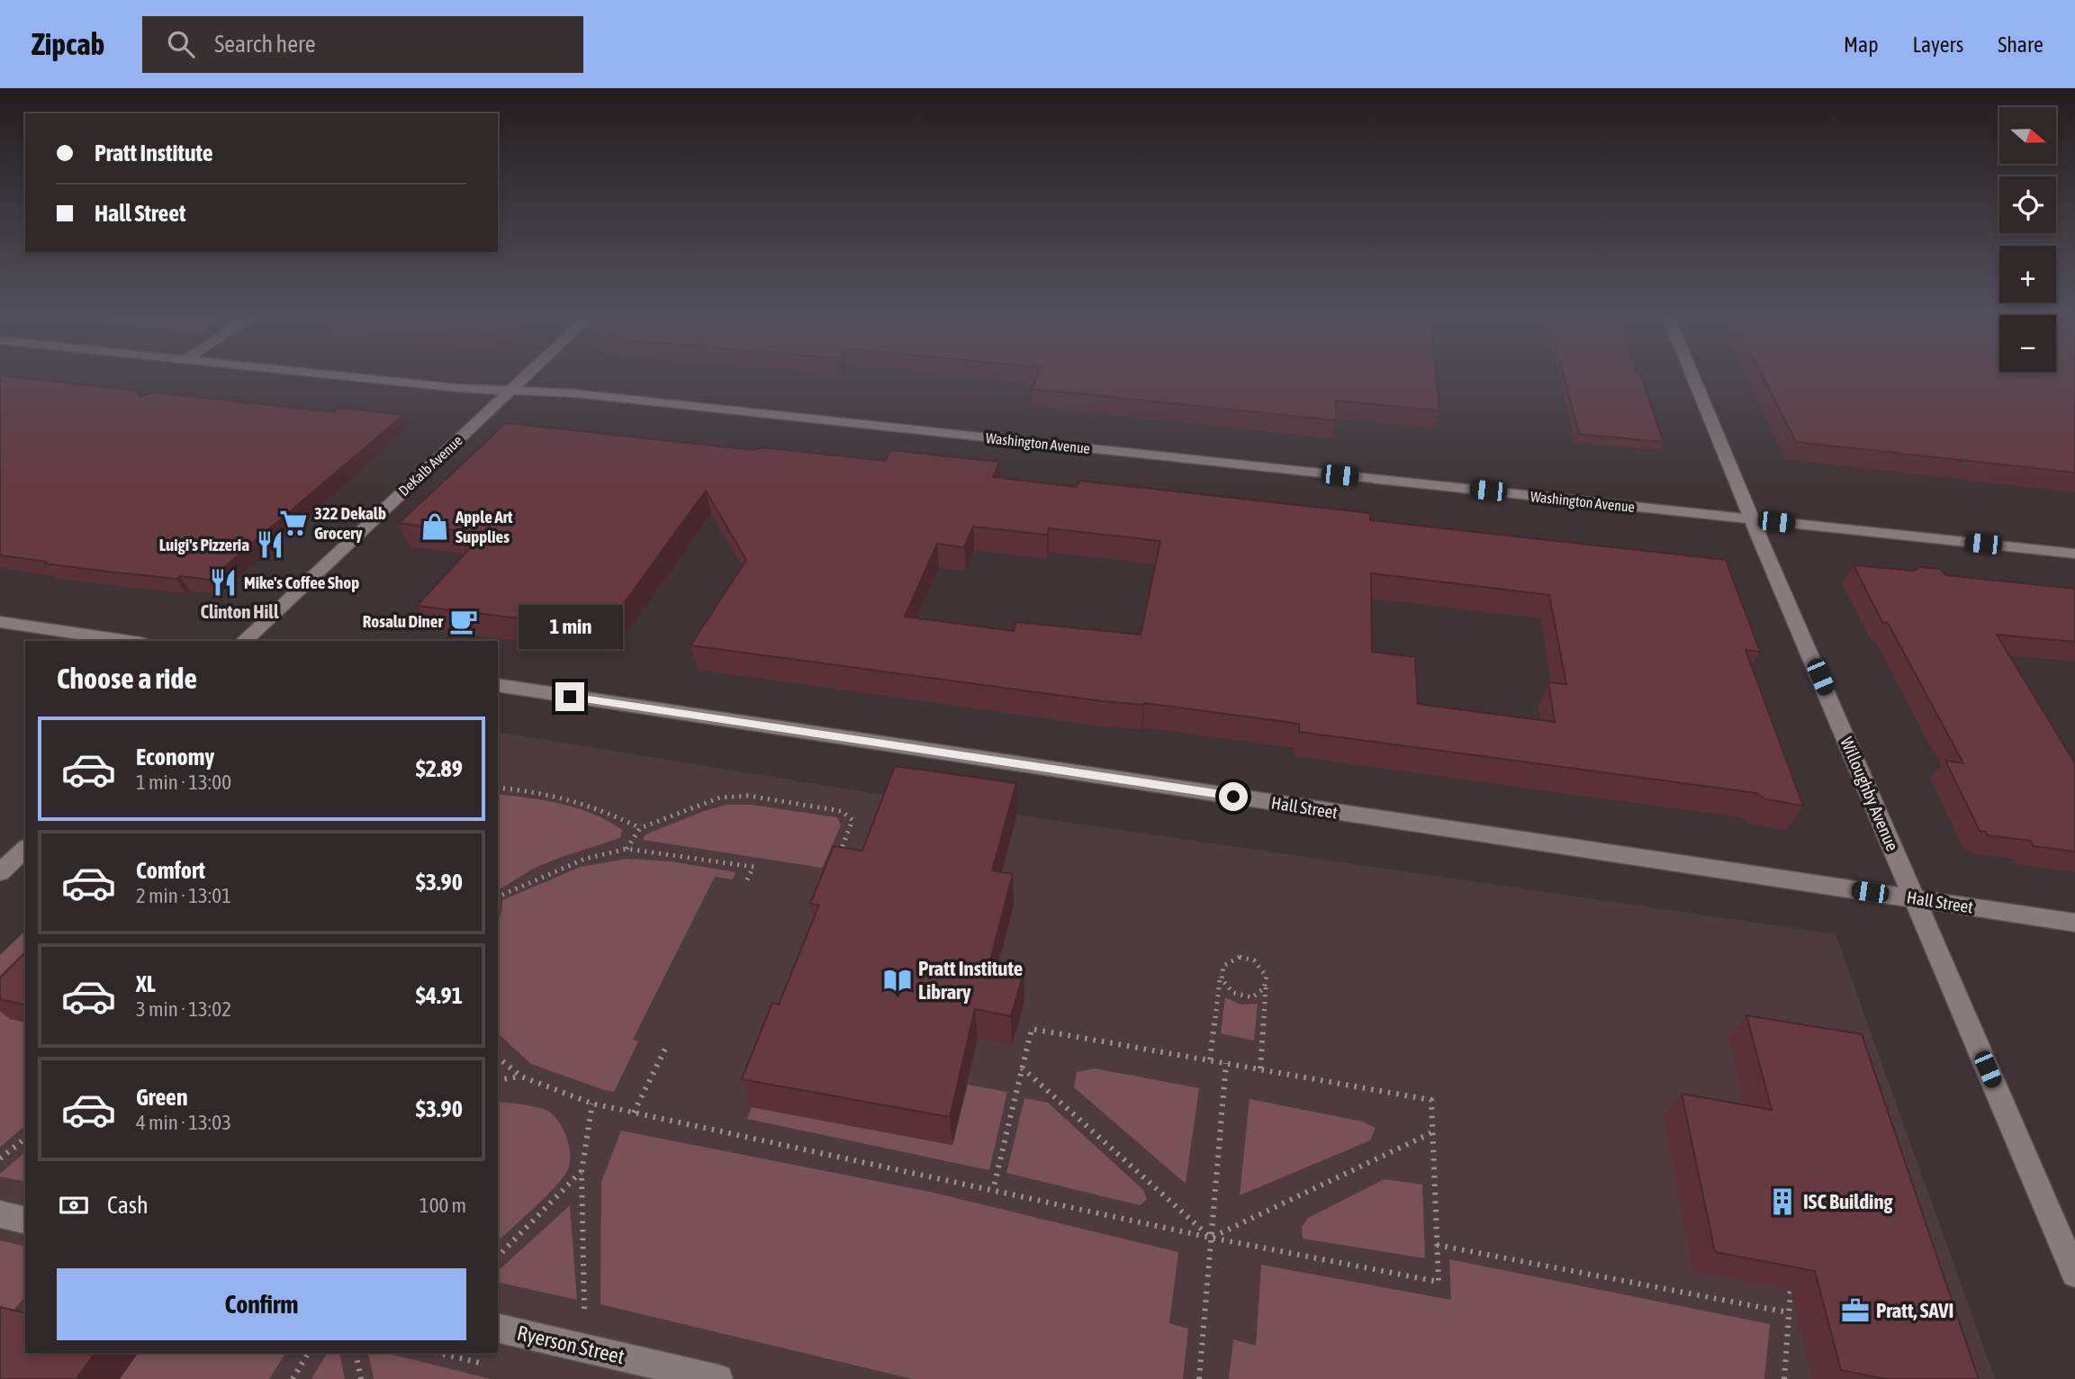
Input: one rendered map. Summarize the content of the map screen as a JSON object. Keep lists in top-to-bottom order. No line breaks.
{"streets":{"main road":["Washington Avenue","DeKalb Avenue","Willoughby Avenue","Hall Street","Ryerson Street"]},"crossings":[["Washington Avenue","DeKalb Avenue"],["Washington Avenue","Willoughby Avenue"],["Willoughby Avenue","Hall Street"]],"districts":["Clinton Hill"],"places":{"supermarket":["322 Dekalb Grocery"],"shop":["Apple Art Supplies"],"restaurant":["Luigi's Pizzeria","Mike's Coffee Shop"],"cafe":["Rosalu Diner"],"library":["Pratt Institute Library"],"building":["ISC Building"],"office":["Pratt, SAVI"]},"north":"right","page":{"header":"Zipcab","search":"Search here","nav":["Map","Layers","Share"],"map_buttons":["+","−"],"banner":["Pratt Institute","Hall Street"],"bubble":"1 min","heading":"Choose a ride","list":[{"name":"Economy","note":"1 min · 13:00","value":"$2.89"},{"name":"Comfort","note":"2 min · 13:01","value":"$3.90"},{"name":"XL","note":"3 min · 13:02","value":"$4.91"},{"name":"Green","note":"4 min · 13:03","value":"$3.90"}],"pay":["Cash","100 m"],"buttons":"Confirm"}}
